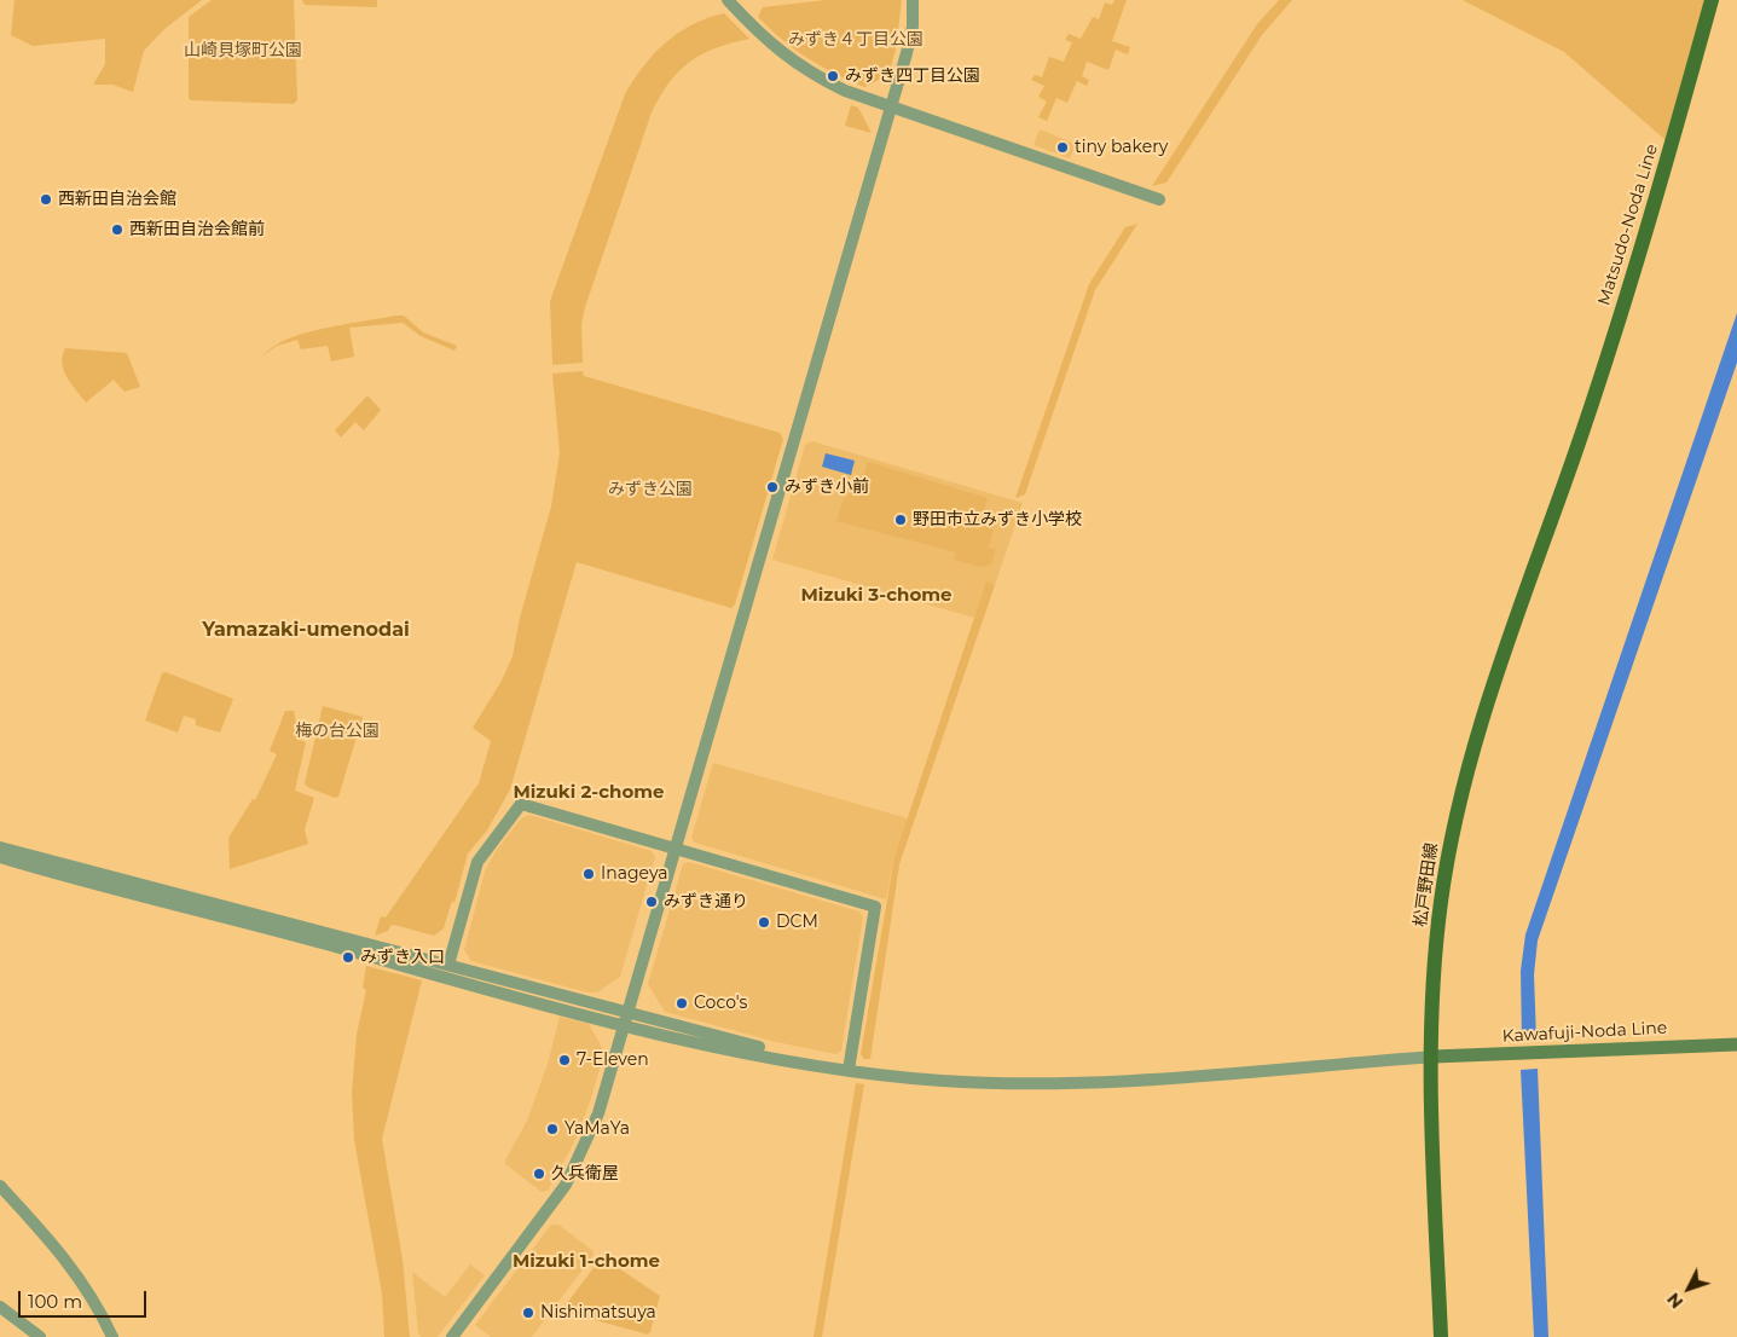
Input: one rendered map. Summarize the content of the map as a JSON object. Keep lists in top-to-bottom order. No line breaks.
{"streets":{"main road":["Matsudo-Noda Line","松戸野田線","Kawafuji-Noda Line"]},"crossings":[["Matsudo-Noda Line","松戸野田線"],["松戸野田線","Kawafuji-Noda Line"]],"districts":["Mizuki 3-chome","Yamazaki-umenodai","Mizuki 2-chome","Mizuki 1-chome"],"parks":["みずき４丁目公園","山崎貝塚町公園","みずき公園","梅の台公園"],"places":["みずき四丁目公園","tiny bakery","西新田自治会館","西新田自治会館前","みずき小前","野田市立みずき小学校","Inageya","みずき通り","DCM","みずき入口","Coco's","7-Eleven","YaMaYa","久兵衛屋","Nishimatsuya"],"scale_bar":"100 m","north":"bottom left"}
